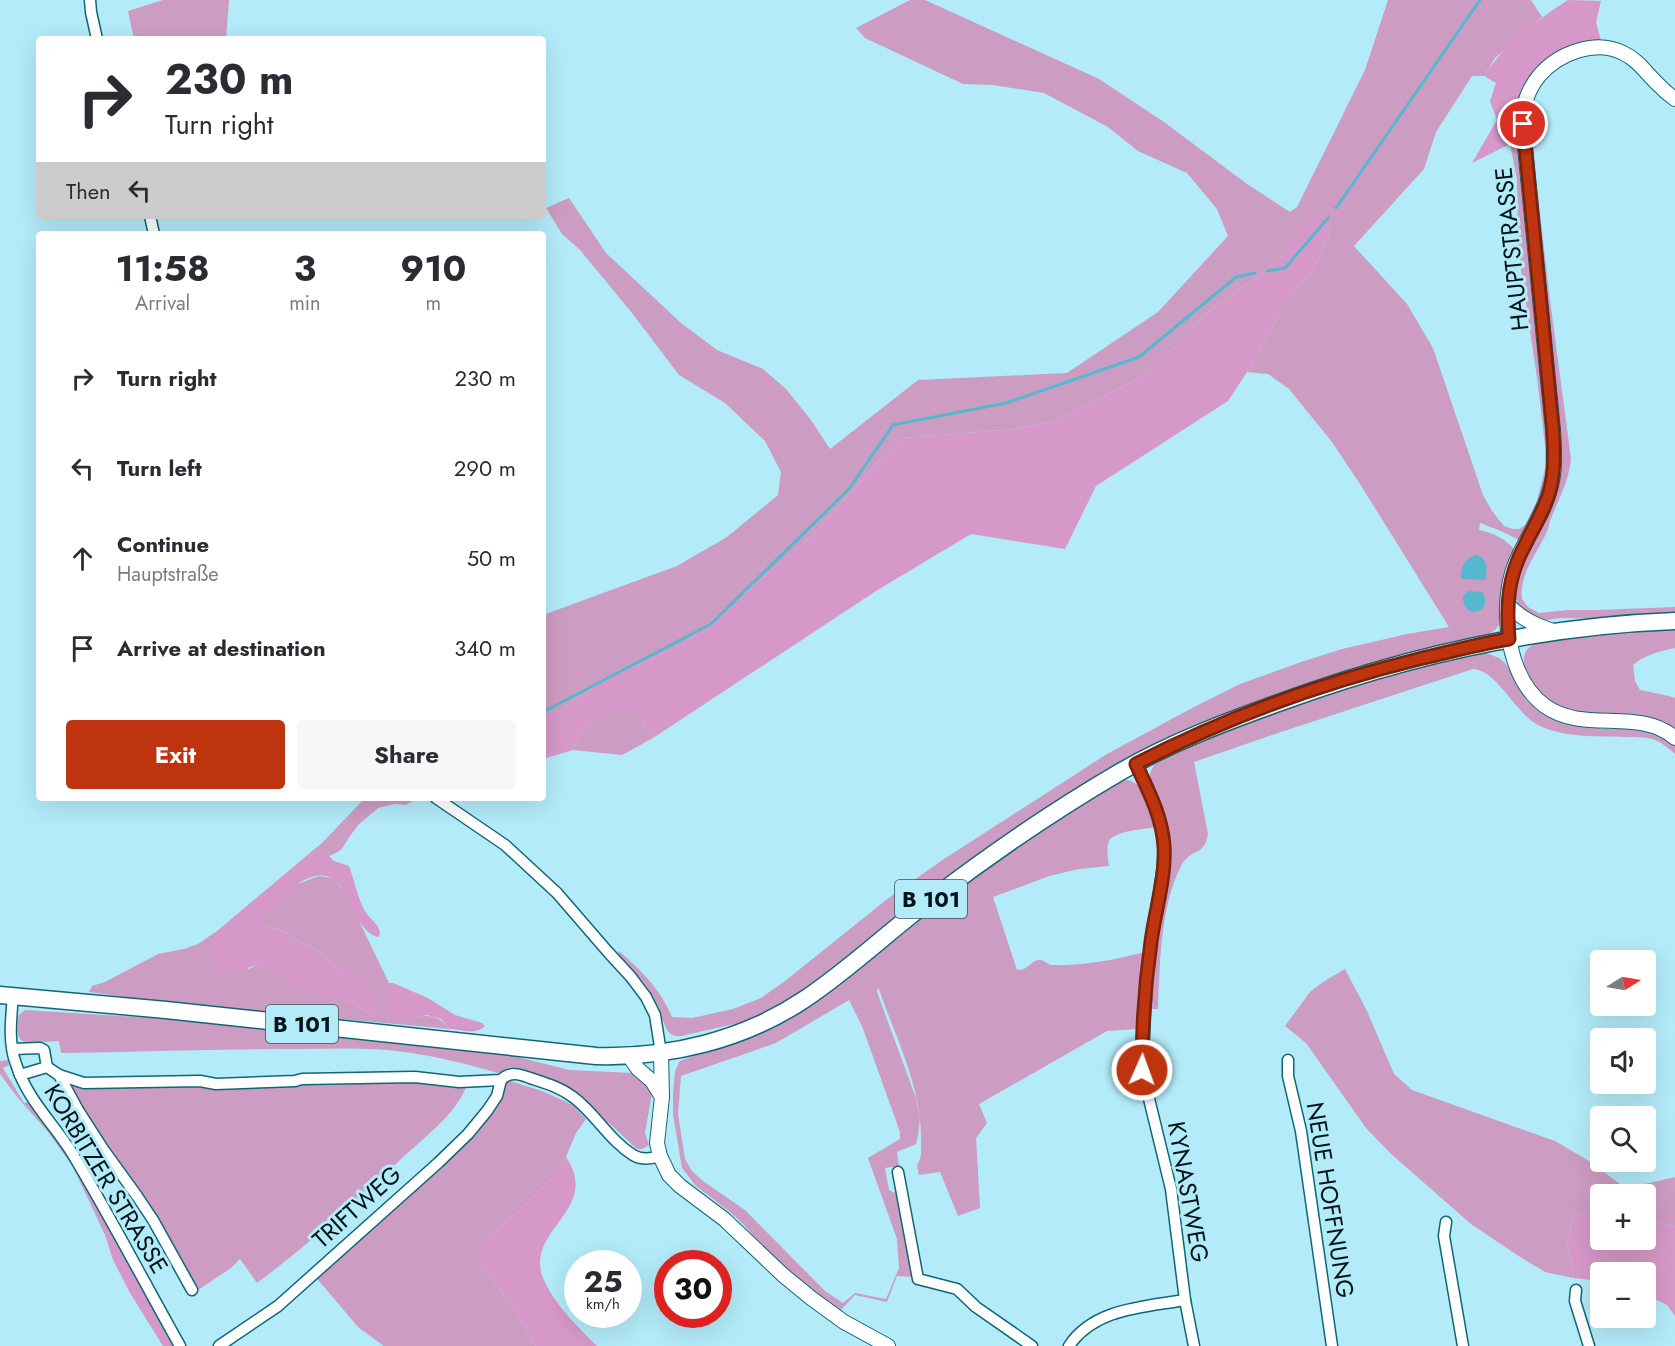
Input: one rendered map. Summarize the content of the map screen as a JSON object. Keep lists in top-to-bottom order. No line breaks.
{"streets":{"main road":["B 101"],"street":["HAUPTSTRASSE","KORBITZER STRASSE","KYNASTWEG","NEUE HOFFNUNG","TRIFTWEG"]},"crossings":[["HAUPTSTRASSE","B 101"],["B 101","KORBITZER STRASSE"],["B 101","KYNASTWEG"]],"north":"right","page":{"turn":["230 m","Turn right"],"then":"Then","eta":["11:58","Arrival","3","min","910","m"],"list":[{"name":"Turn right","value":"230 m"},{"name":"Turn left","value":"290 m"},{"name":"Continue","note":"Hauptstraße","value":"50 m"},{"name":"Arrive at destination","value":"340 m"}],"buttons":["Exit","Share"],"map_buttons":["+","−"],"speed":"25 km/h","limit":"30"}}
